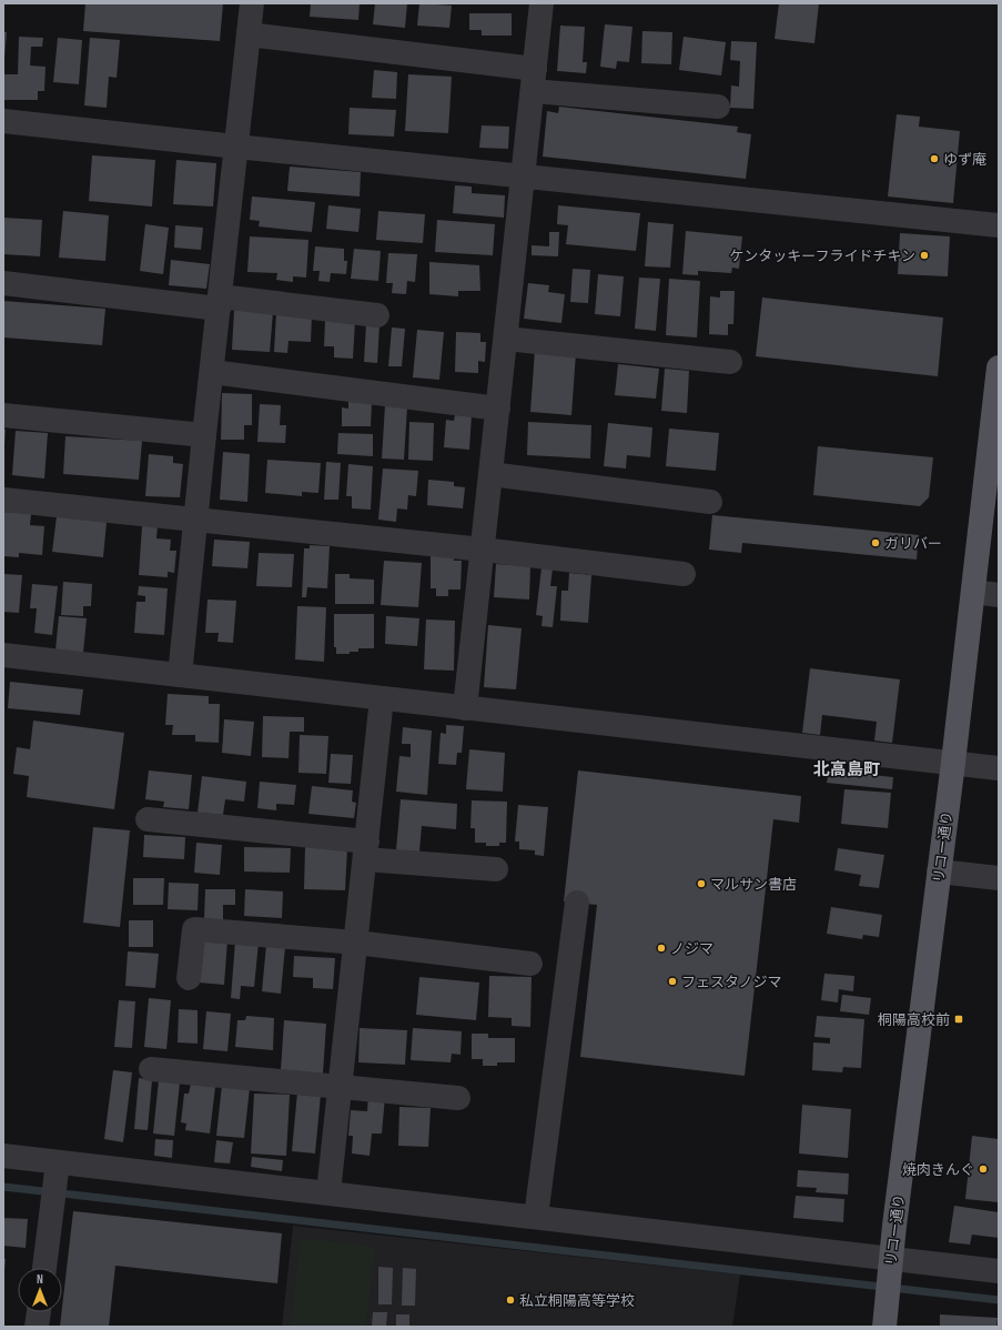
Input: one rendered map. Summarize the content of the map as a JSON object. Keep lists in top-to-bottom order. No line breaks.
{"streets":{"main road":["リコー通り"]},"districts":["北高島町"],"places":{"other":["ゆず庵","ケンタッキーフライドチキン","ガリバー","マルサン書店","ノジマ","フェスタノジマ","焼肉きんぐ","私立桐陽高等学校"],"transit":["桐陽高校前"]},"north":"top"}
